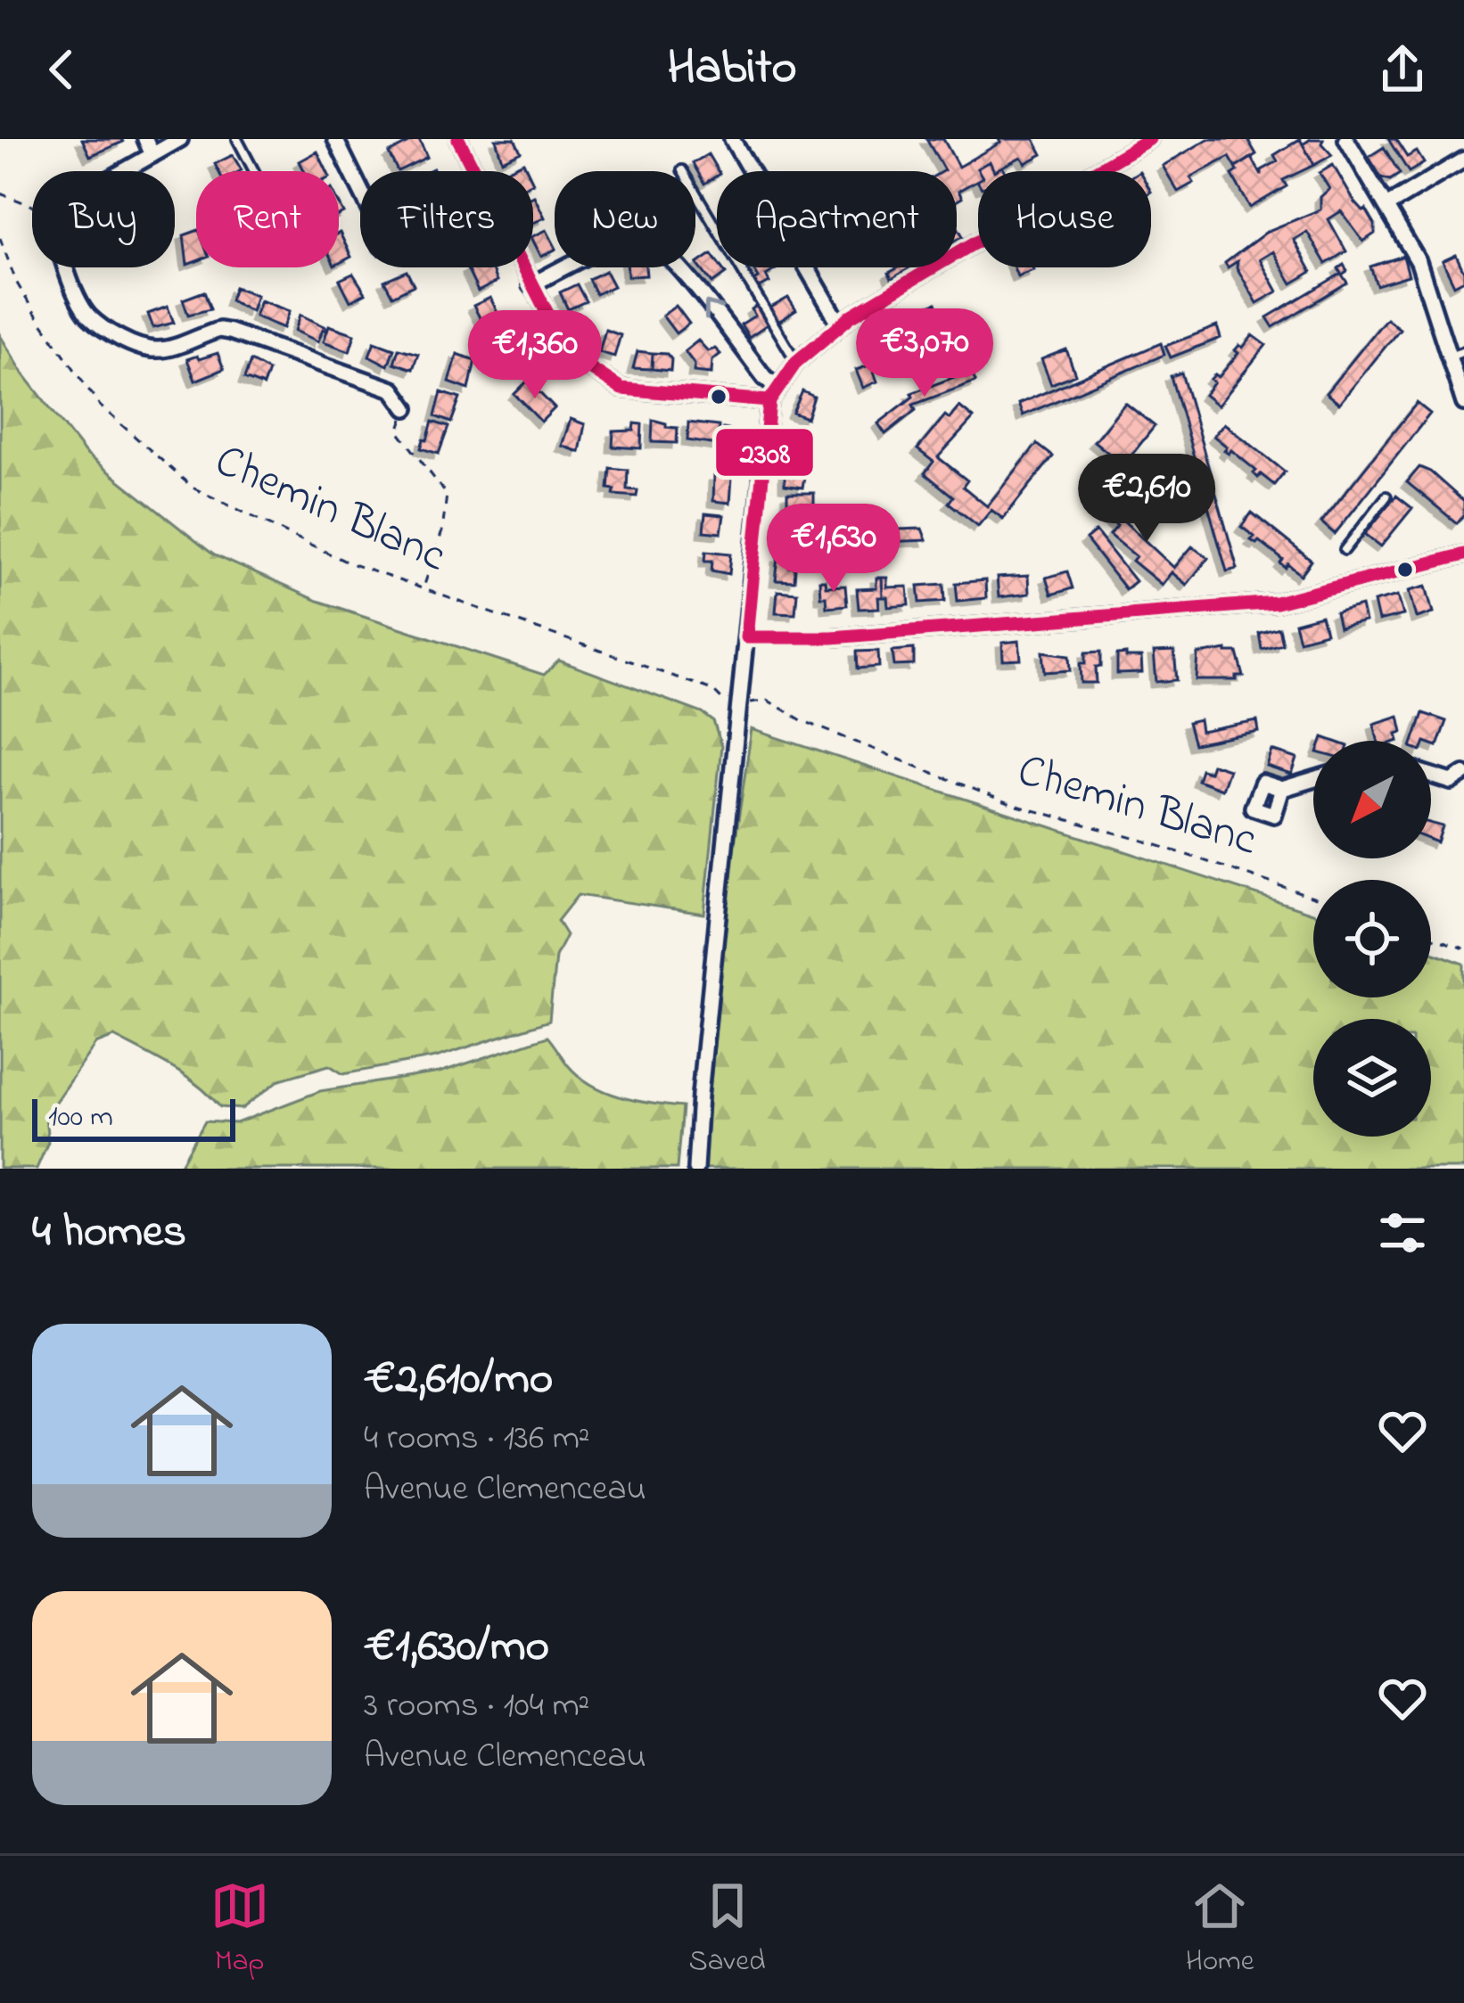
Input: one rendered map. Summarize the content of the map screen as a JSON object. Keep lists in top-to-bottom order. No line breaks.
{"streets":{"path":["Chemin Blanc"]},"lines":["transit line 2308"],"scale_bar":"100 m","north":"bottom left","page":{"header":"Habito","chip":["Buy","Rent","Filters","New","Apartment","House"],"price":["€3,070","€1,360","€2,610","€1,630"],"scale":"100 m","heading":"4 homes","list":[{"name":"€2,610/mo","note":"4 rooms · 136 m² · Avenue Clemenceau"},{"name":"€1,630/mo","note":"3 rooms · 104 m² · Avenue Clemenceau"}],"tabs":["Map","Saved","Home"]}}
